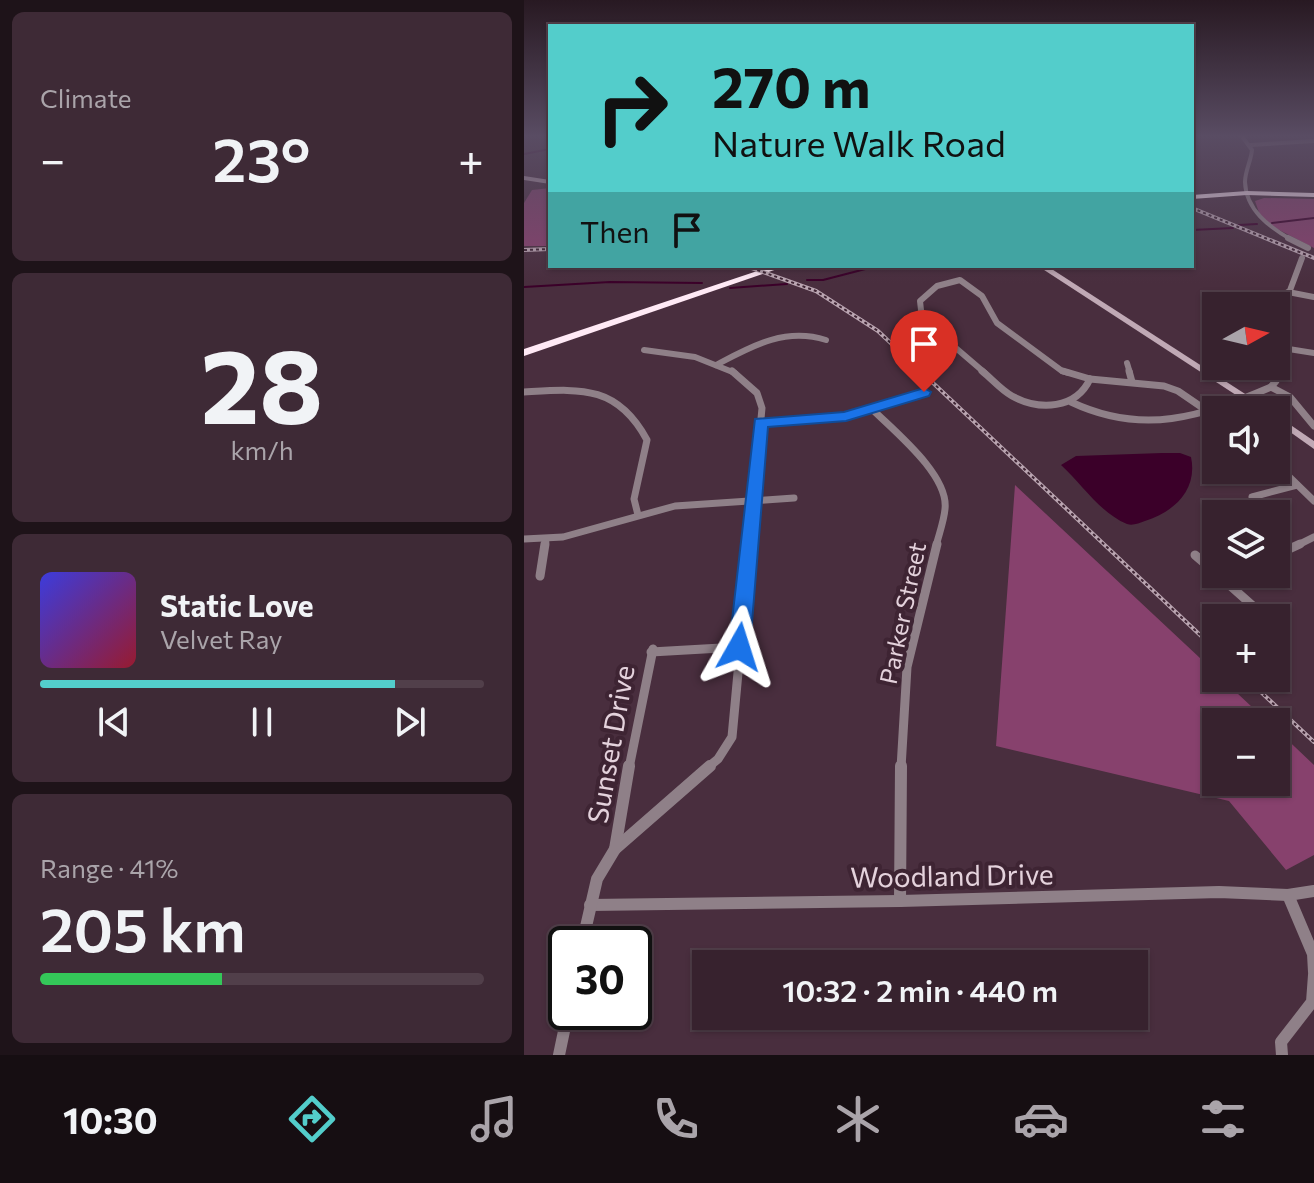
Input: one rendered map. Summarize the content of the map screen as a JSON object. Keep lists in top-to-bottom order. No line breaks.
{"streets":{"street":["Parker Street","Sunset Drive","Woodland Drive"]},"crossings":[["Parker Street","Woodland Drive"],["Sunset Drive","Woodland Drive"]],"north":"right","page":{"tile":["Climate",["28","km/h"],["Range · 41%","205 km"]],"turn":["270 m","Nature Walk Road"],"heat":["−","23°","+"],"then":"Then","map_buttons":["+","−"],"song":["Static Love","Velvet Ray"],"limit":"30","trip":"10:32 · 2 min · 440 m","tabs":"10:30"}}
